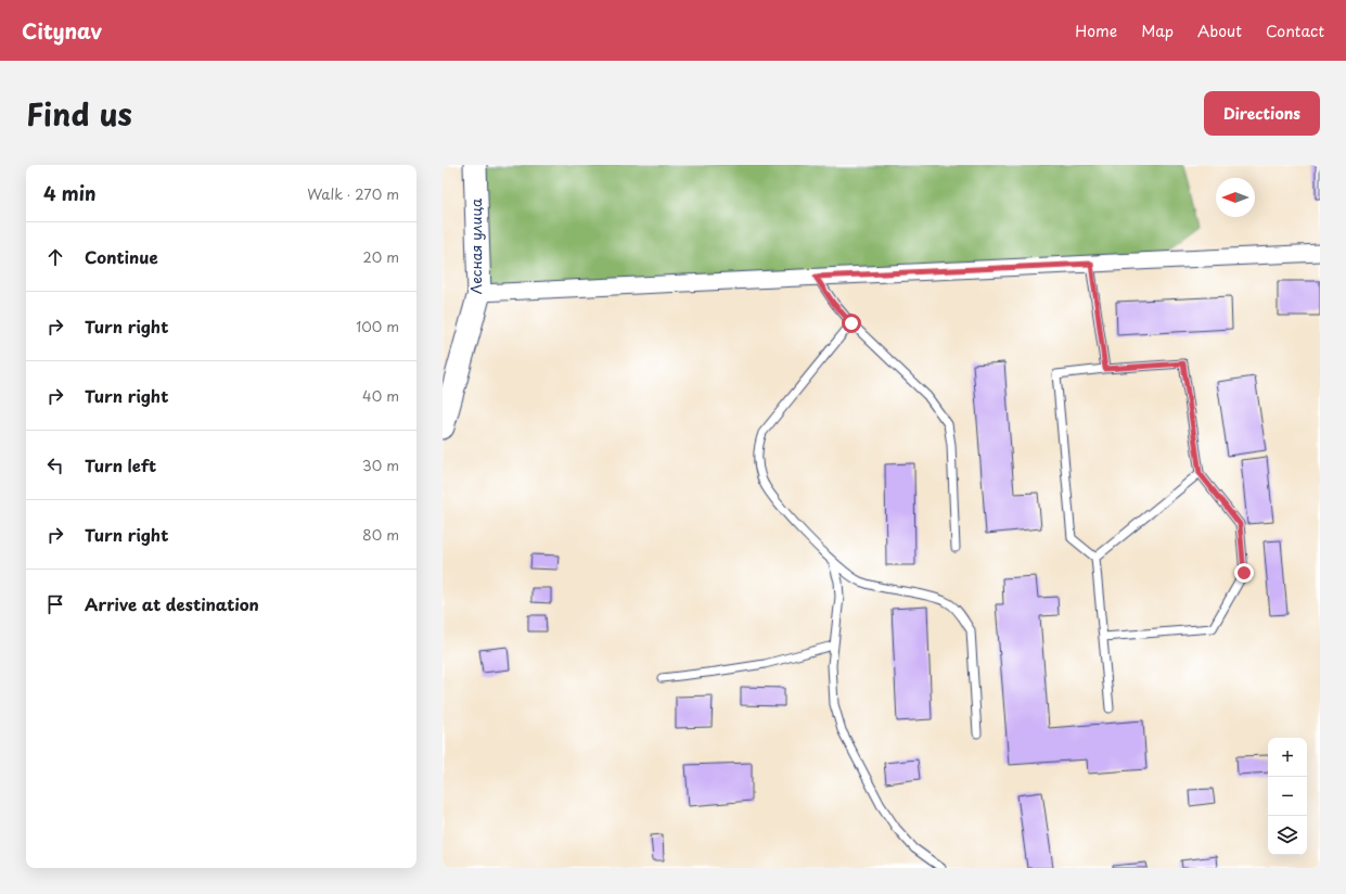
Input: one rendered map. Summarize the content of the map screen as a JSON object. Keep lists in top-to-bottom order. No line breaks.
{"streets":{"street":["Лесная улица"]},"north":"left","page":{"header":"Citynav","nav":["Home","Map","About","Contact"],"title":"Find us","buttons":"Directions","heading":["4 min","Walk · 270 m"],"list":[["Continue","20 m"],["Turn right","100 m"],["Turn right","40 m"],["Turn left","30 m"],["Turn right","80 m"],"Arrive at destination"],"map_buttons":["+","−"]}}
